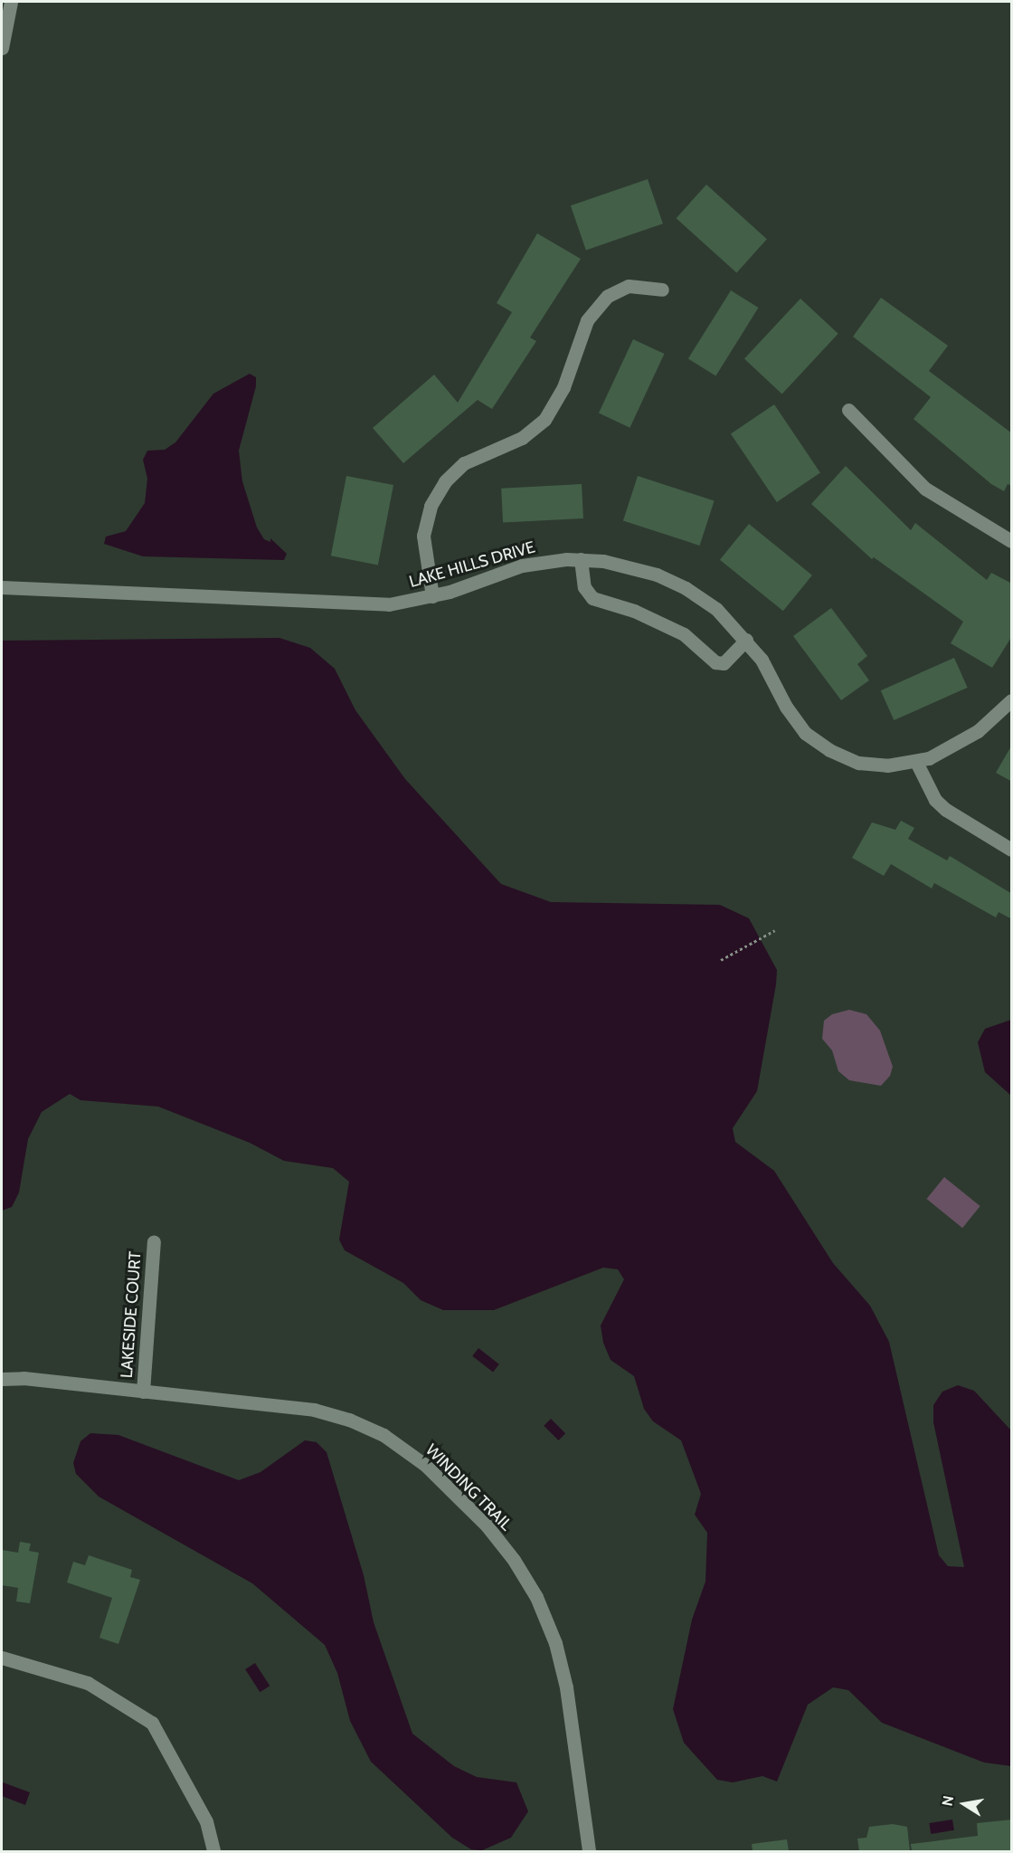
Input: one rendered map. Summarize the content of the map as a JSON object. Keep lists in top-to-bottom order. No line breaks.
{"streets":{"street":["LAKE HILLS DRIVE","LAKESIDE COURT","WINDING TRAIL"]},"crossings":[["LAKESIDE COURT","WINDING TRAIL"]],"north":"left"}
